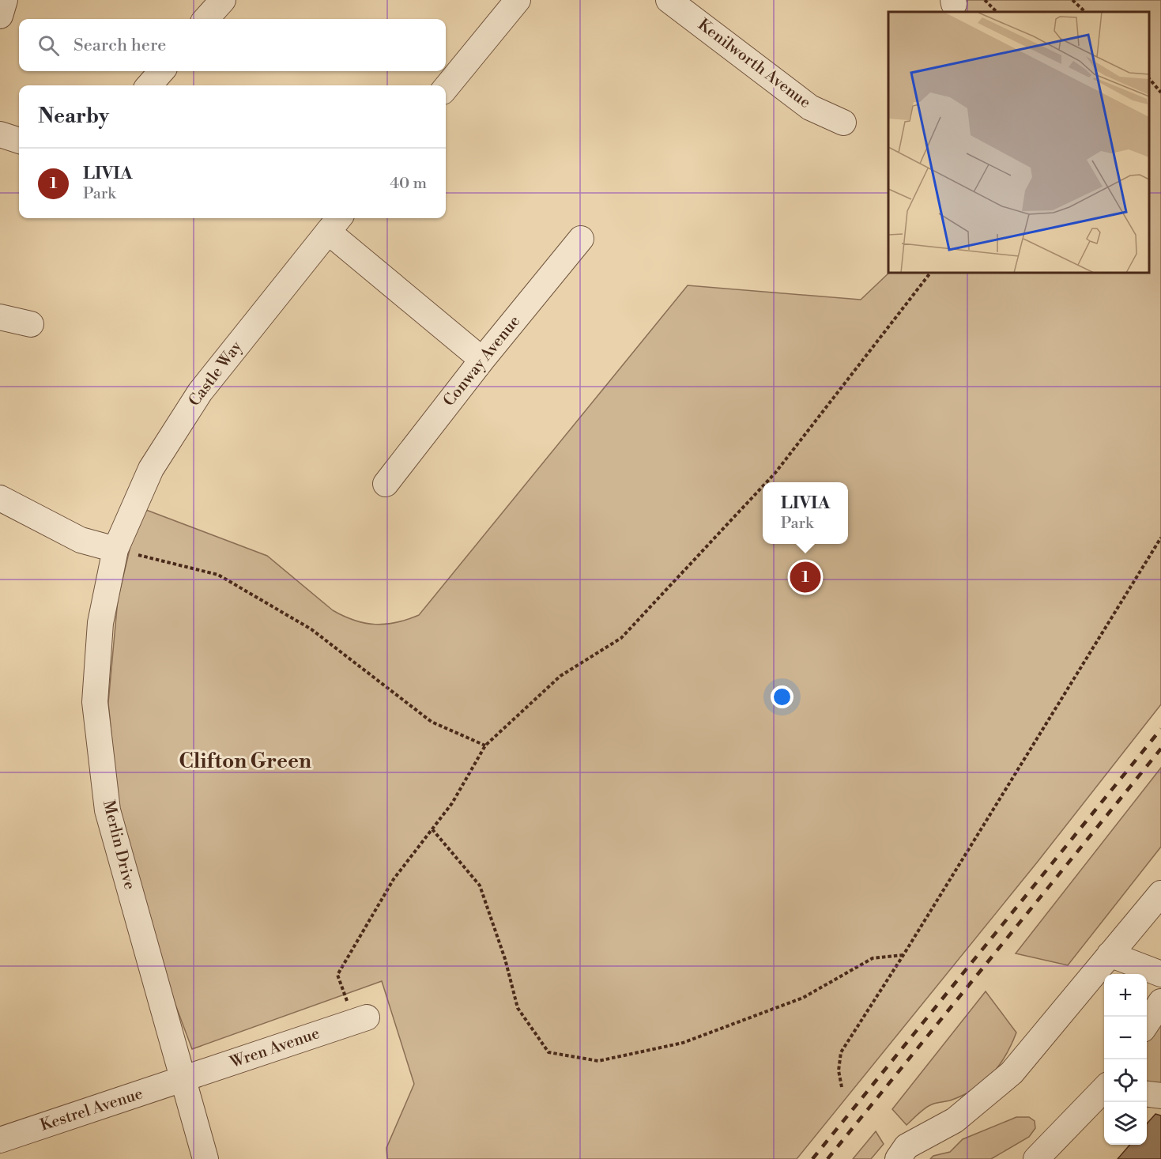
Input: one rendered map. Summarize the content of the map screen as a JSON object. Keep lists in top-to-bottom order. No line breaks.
{"streets":{"street":["Kenilworth Avenue","Conway Avenue","Castle Way","Merlin Drive","Wren Avenue","Kestrel Avenue"]},"crossings":[["Castle Way","Merlin Drive"],["Merlin Drive","Wren Avenue"],["Merlin Drive","Kestrel Avenue"],["Wren Avenue","Kestrel Avenue"]],"districts":["Clifton Green"],"page":{"search":"Search here","heading":"Nearby","list":[{"mark":"1","name":"LIVIA","note":"Park","value":"40 m"}],"popup":["LIVIA","Park"],"pins":"1","map_buttons":["+","−"]}}
